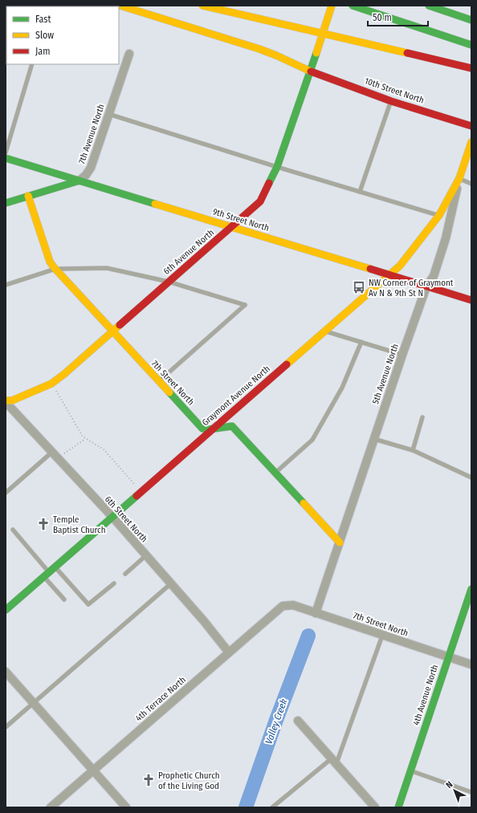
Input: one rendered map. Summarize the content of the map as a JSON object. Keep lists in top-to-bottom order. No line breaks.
{"streets":{"main road":["10th Street North","9th Street North","6th Avenue North","5th Avenue North","7th Street North","Graymont Avenue North","4th Avenue North"],"street":["7th Avenue North","6th Street North","4th Terrace North"]},"crossings":[["10th Street North","6th Avenue North"],["7th Avenue North","9th Street North"],["9th Street North","6th Avenue North"],["9th Street North","5th Avenue North"],["9th Street North","Graymont Avenue North"],["6th Avenue North","7th Street North"],["6th Avenue North","6th Street North"],["5th Avenue North","7th Street North"],["5th Avenue North","Graymont Avenue North"],["7th Street North","Graymont Avenue North"],["7th Street North","4th Avenue North"],["7th Street North","4th Terrace North"],["Graymont Avenue North","6th Street North"],["6th Street North","4th Terrace North"]],"water":["Valley Creek"],"places":{"bus stop":["NW Corner of Graymont Av N & 9th St N"],"church":["Temple Baptist Church","Prophetic Church of the Living God"]},"legend":["Fast","Slow","Jam"],"scale_bar":"50 m","north":"top left"}
